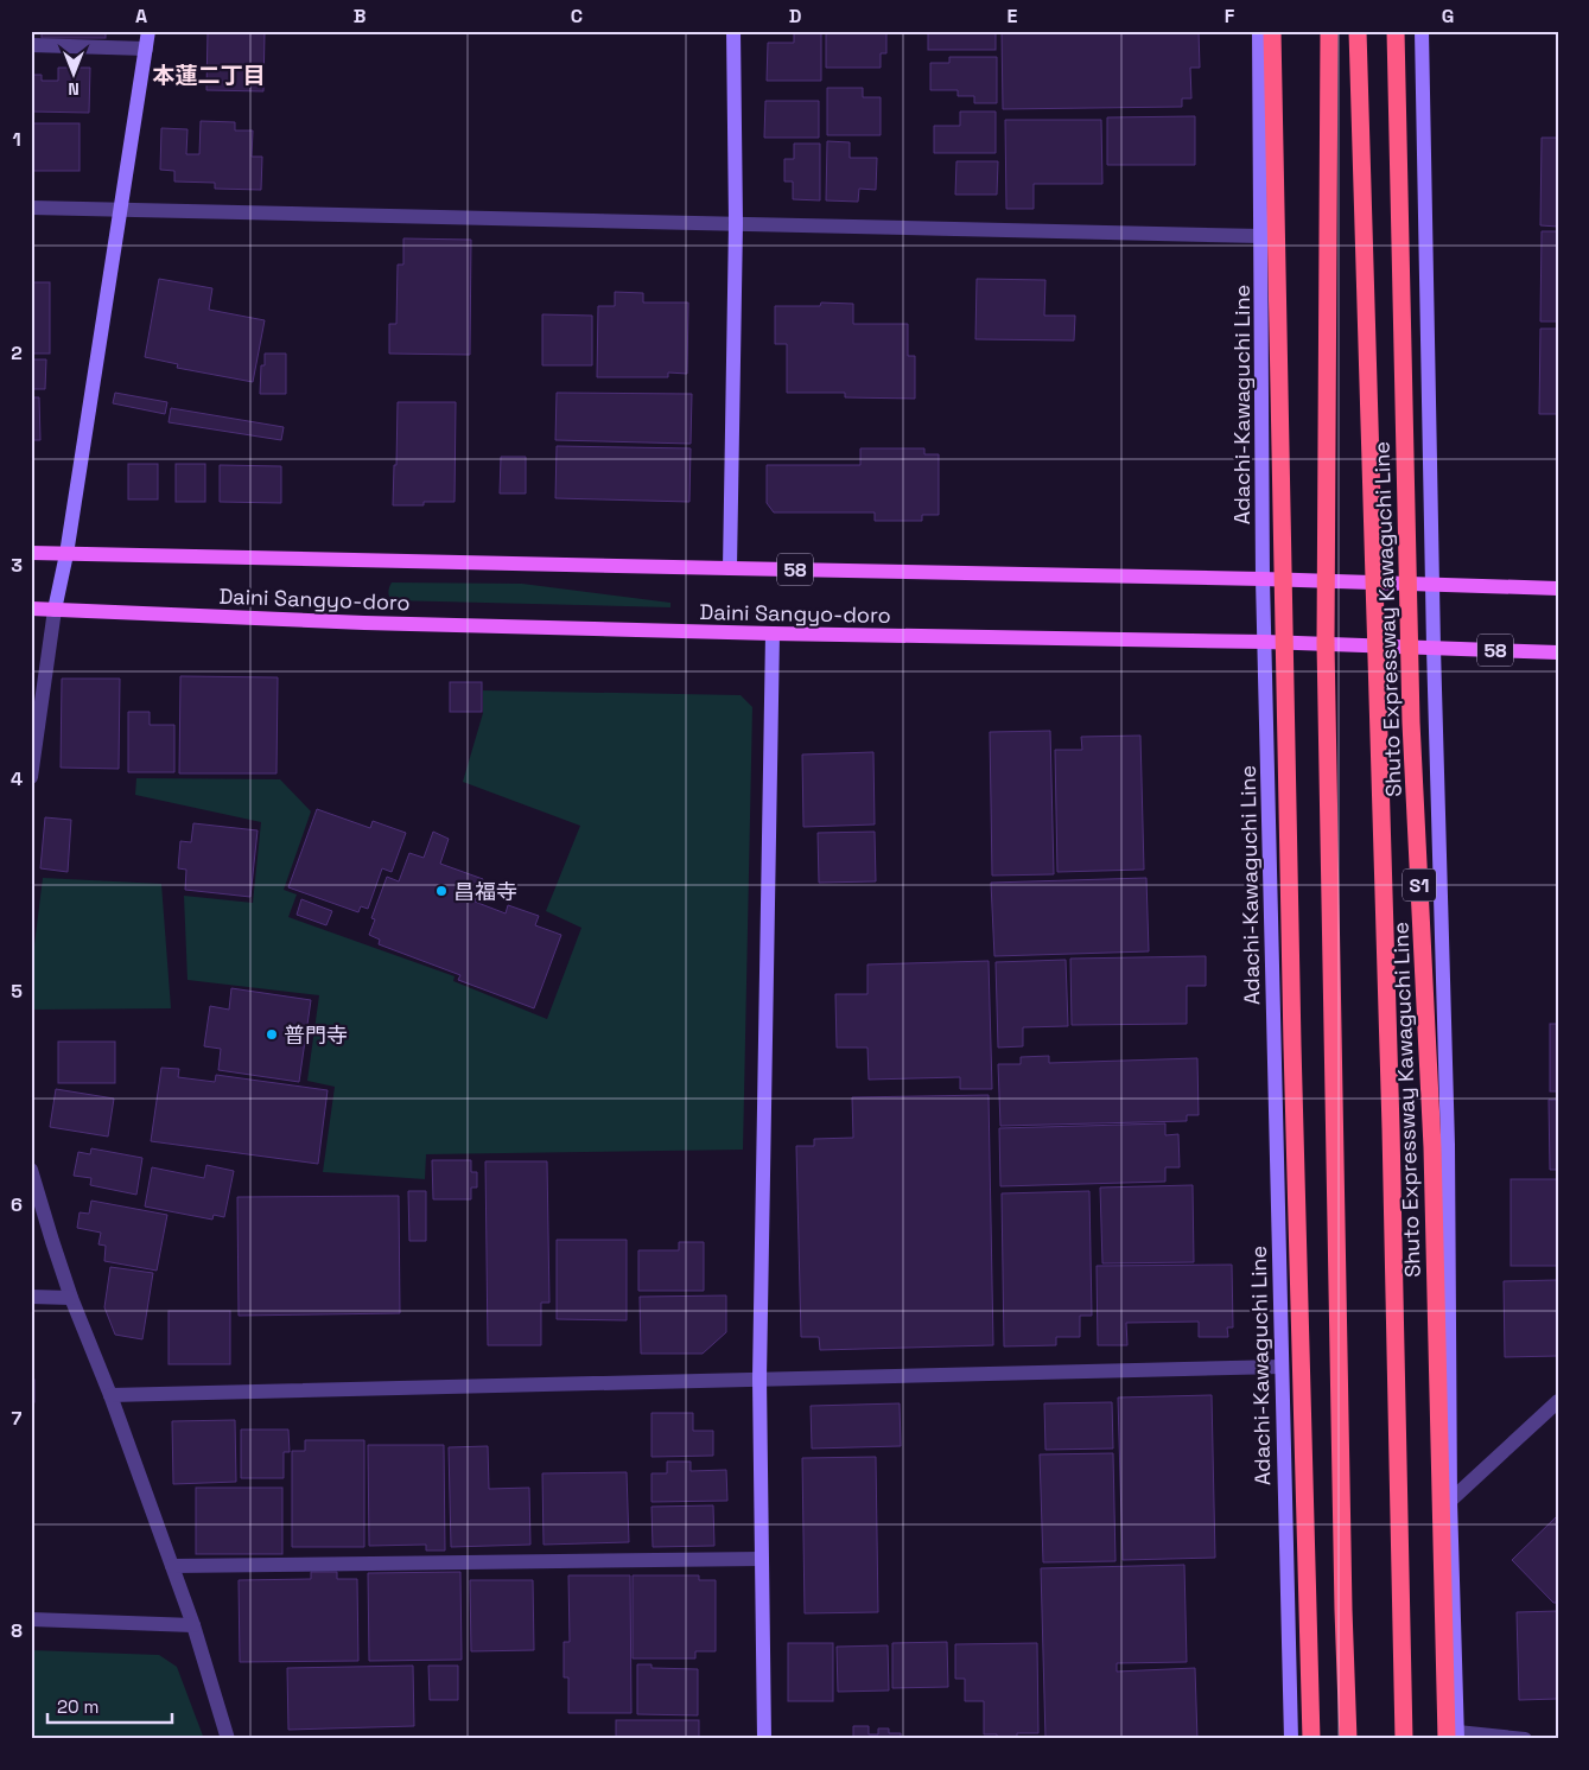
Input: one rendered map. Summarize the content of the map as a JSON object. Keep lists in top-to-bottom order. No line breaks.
{"streets":{"highway":["Shuto Expressway Kawaguchi Line","S1"],"main road":["Adachi-Kawaguchi Line","58","Daini Sangyo-doro"]},"crossings":[["Adachi-Kawaguchi Line","Daini Sangyo-doro"]],"districts":["本蓮二丁目"],"places":["昌福寺","普門寺"],"scale_bar":"20 m","north":"bottom","grid":{"columns":["A","B","C","D","E","F","G"],"rows":["1","2","3","4","5","6","7","8"]}}
